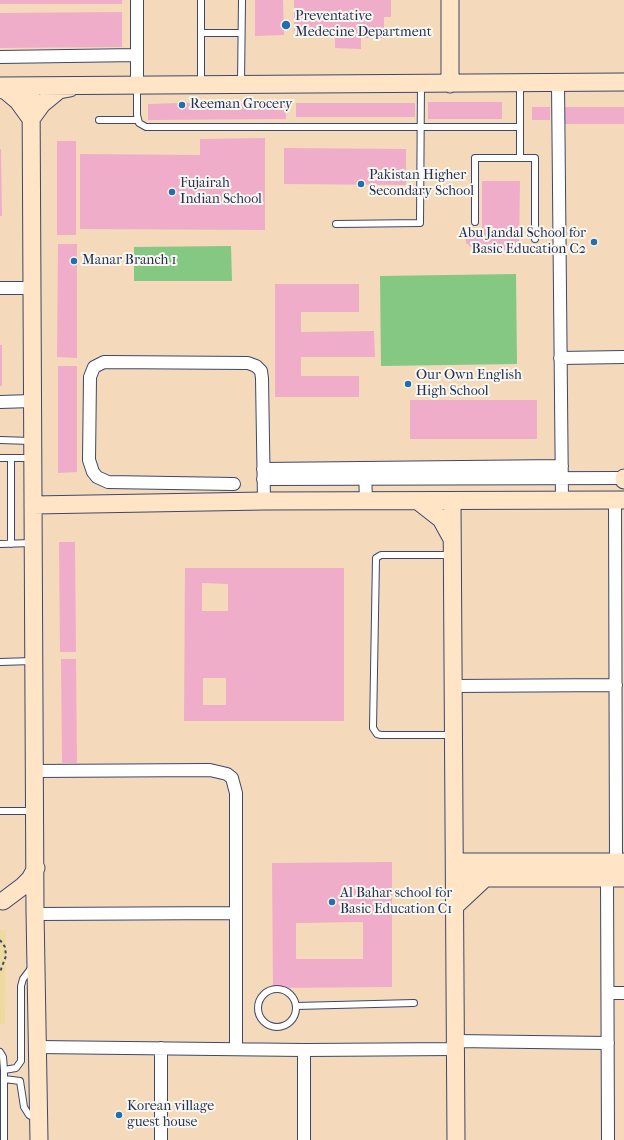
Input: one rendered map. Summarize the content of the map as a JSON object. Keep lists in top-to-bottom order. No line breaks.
{"places":["Preventative Medecine Department","Reeman Grocery","Pakistan Higher Secondary School","Fujairah Indian School","Abu Jandal School for Basic Education C2","Manar Branch 1","Our Own English High School","Al Bahar school for Basic Education C1","Korean village guest house"]}
